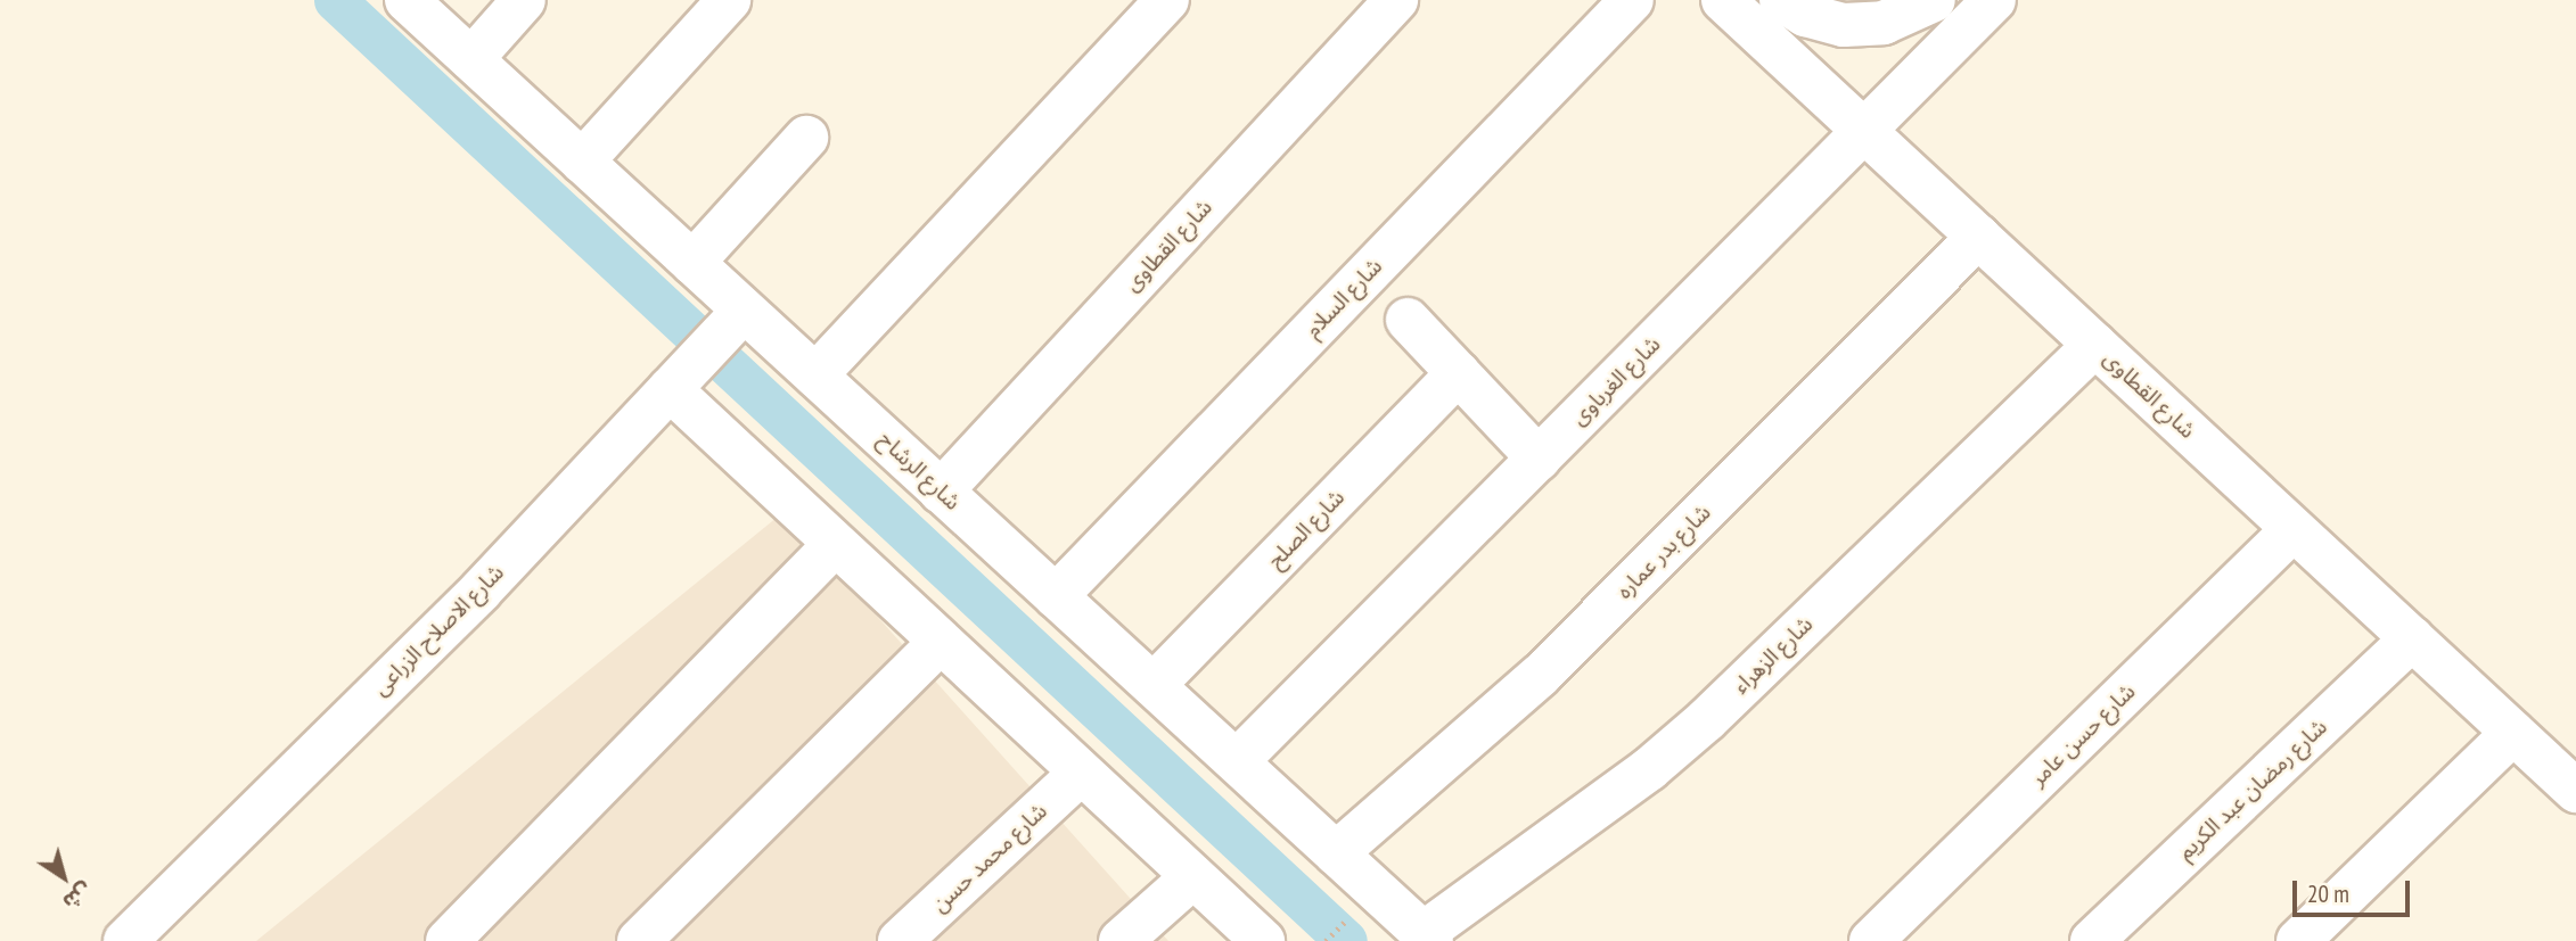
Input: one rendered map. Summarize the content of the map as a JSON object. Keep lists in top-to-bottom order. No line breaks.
{"streets":{"street":["شارع القطاوى","شارع السلام","شارع الغرباوى","شارع الرشاح","شارع الصلح","شارع بدر عماره","شارع الاصلاح الزراعى","شارع الزهراء","شارع حسن عامر","شارع رمضان عبد الكريم","شارع محمد حسن"]},"crossings":[["شارع القطاوى","شارع الغرباوى"],["شارع القطاوى","شارع الرشاح"],["شارع القطاوى","شارع بدر عماره"],["شارع القطاوى","شارع الزهراء"],["شارع القطاوى","شارع حسن عامر"],["شارع القطاوى","شارع رمضان عبد الكريم"],["شارع السلام","شارع الرشاح"],["شارع الغرباوى","شارع الرشاح"],["شارع الرشاح","شارع الصلح"],["شارع الرشاح","شارع بدر عماره"],["شارع الرشاح","شارع الاصلاح الزراعى"],["شارع الرشاح","شارع الزهراء"]],"scale_bar":"20 m","north":"bottom right"}
